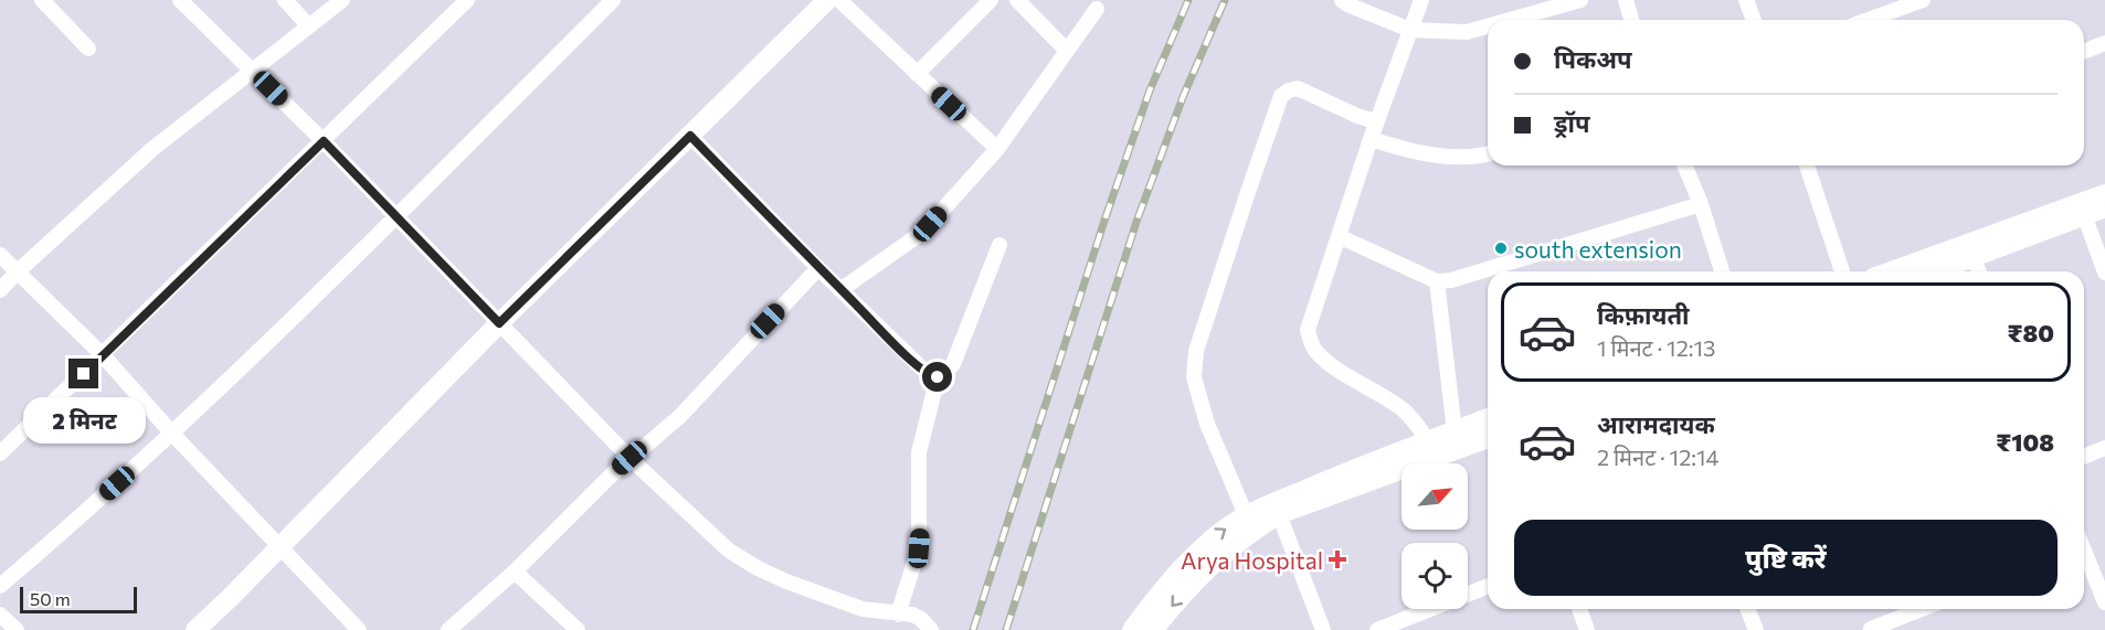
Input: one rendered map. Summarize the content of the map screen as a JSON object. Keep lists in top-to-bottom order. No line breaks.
{"places":{"other":["south extension"],"health":["Arya Hospital"]},"scale_bar":"50 m","north":"top right","page":{"banner":["पिकअप","ड्रॉप"],"list":[{"name":"किफ़ायती","note":"1 मिनट · 12:13","value":"₹80"},{"name":"आरामदायक","note":"2 मिनट · 12:14","value":"₹108"}],"bubble":"2 मिनट","buttons":"पुष्टि करें","scale":"50 m"}}
